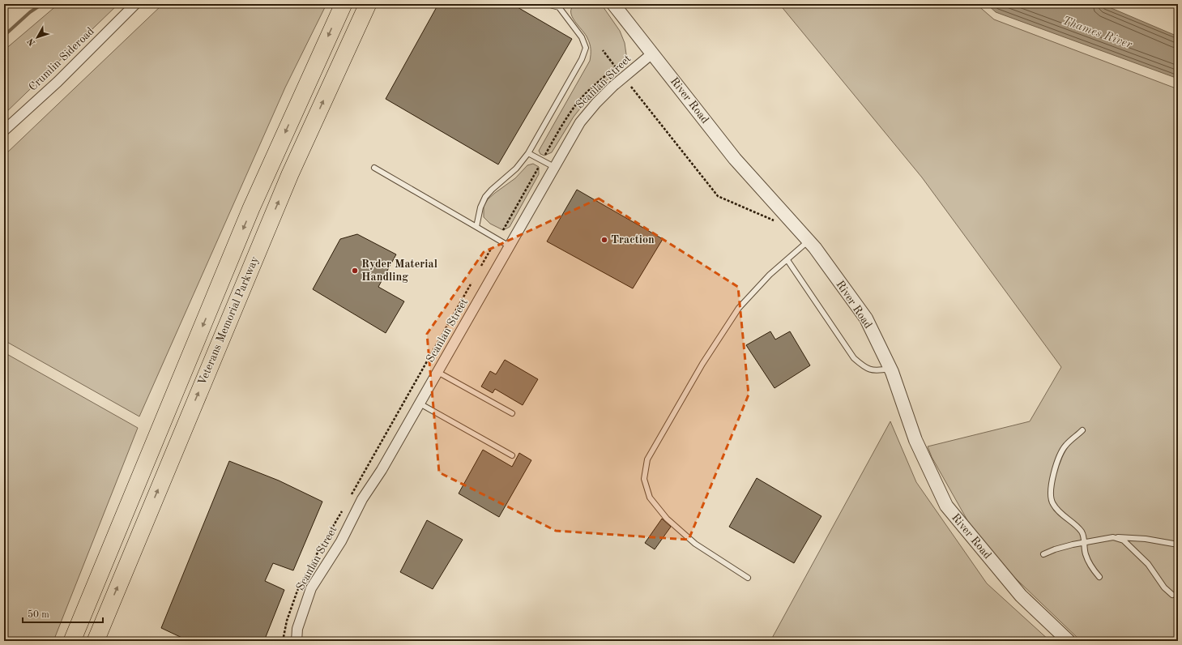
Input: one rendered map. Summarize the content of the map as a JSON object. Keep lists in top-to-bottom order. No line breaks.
{"streets":{"highway":["Veterans Memorial Parkway"],"street":["Crumlin Sideroad","Scanlan Street","River Road"]},"crossings":[["Scanlan Street","River Road"]],"water":["Thames River"],"places":["Traction","Ryder Material Handling"],"scale_bar":"50 m","north":"bottom left"}
